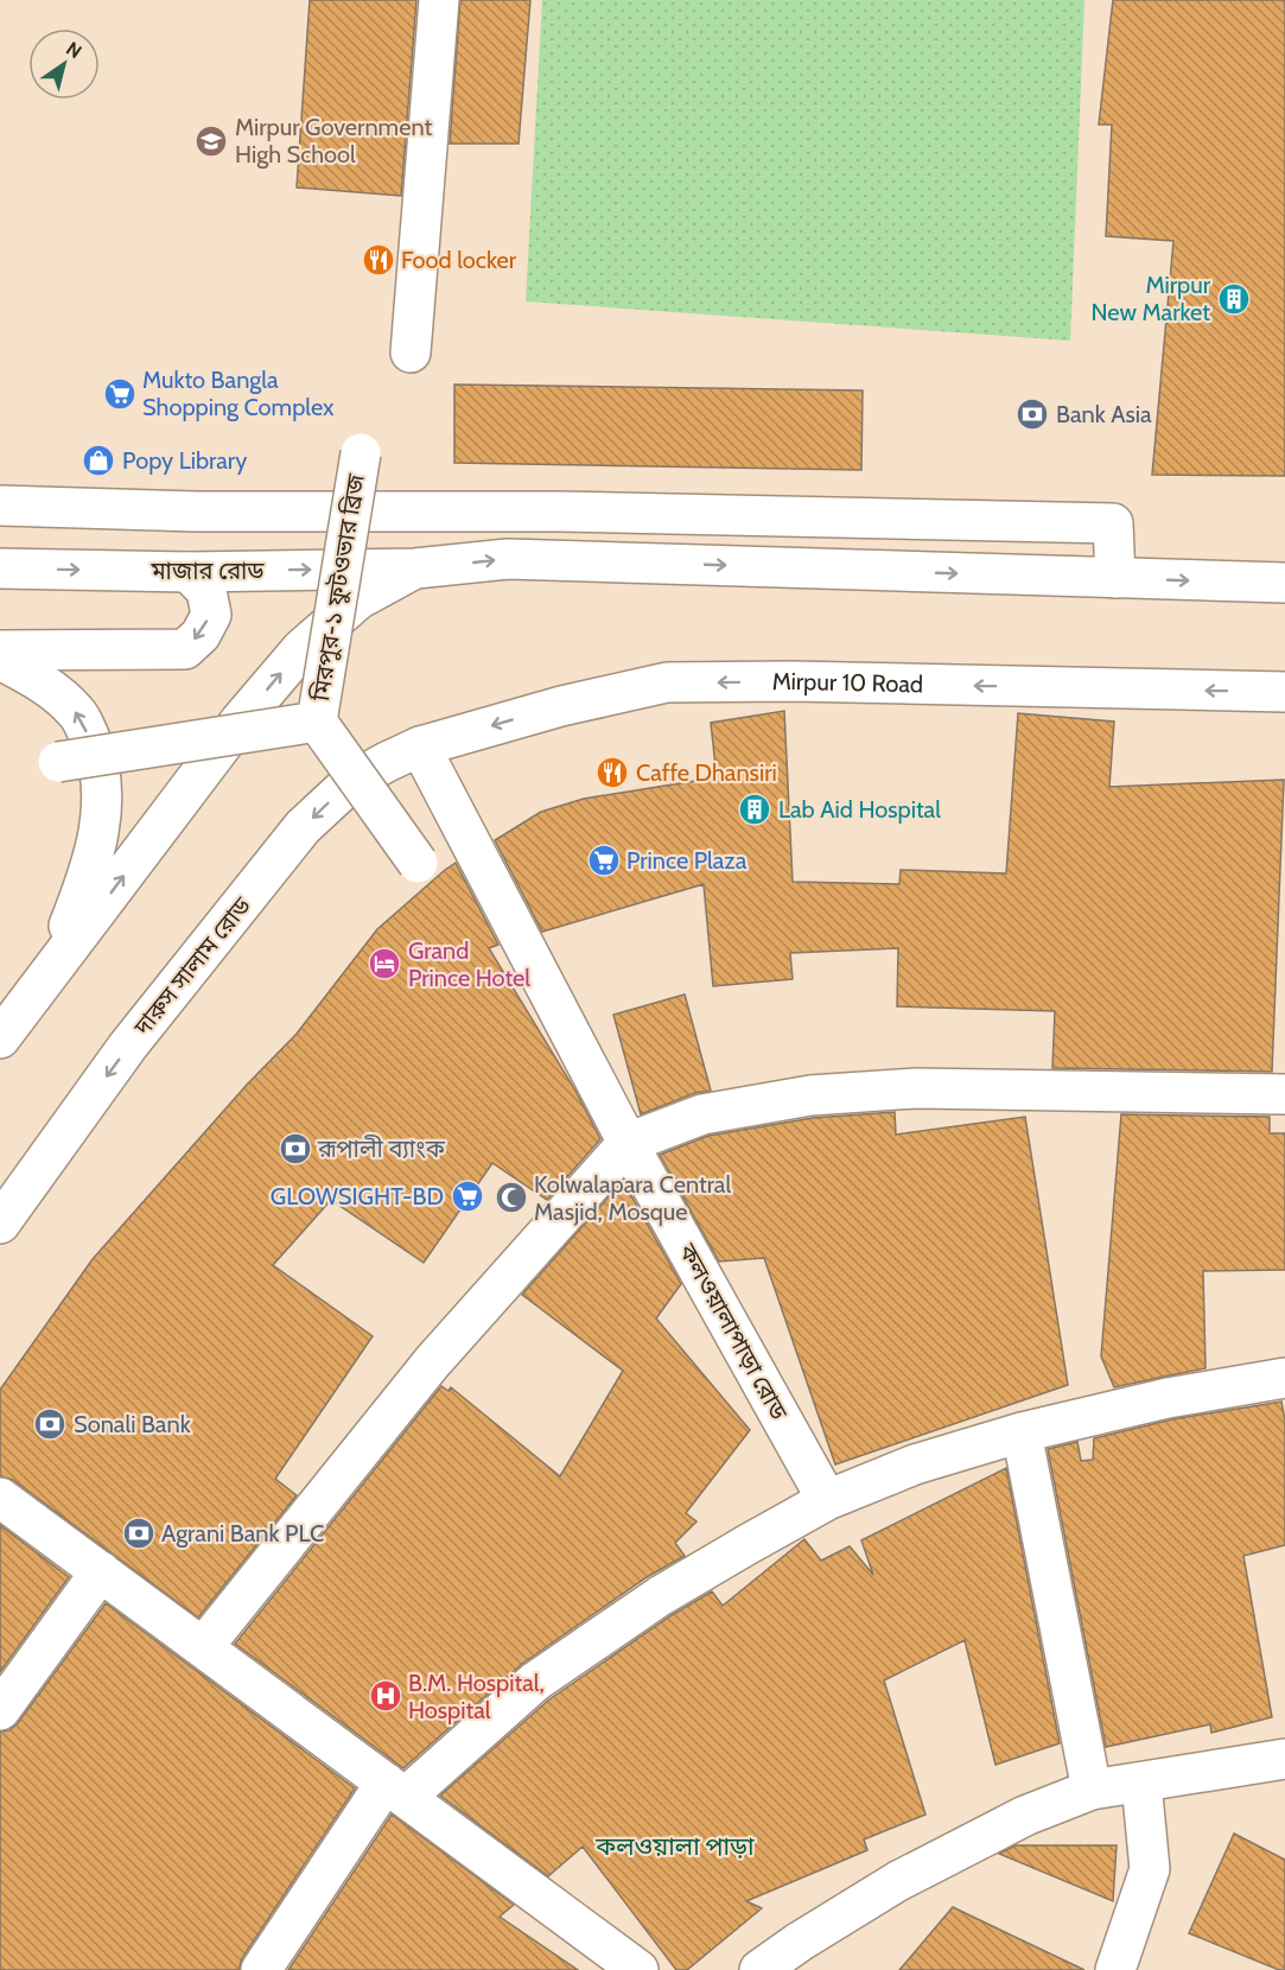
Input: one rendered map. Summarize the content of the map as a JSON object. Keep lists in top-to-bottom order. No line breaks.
{"streets":{"street":["মাজার রোড","মিরপুর-১ ফুটওভার ব্রিজ","Mirpur 10 Road","দারুস সালাম রোড","কলওয়ালাপাড়া রোড"]},"crossings":[["Mirpur 10 Road","দারুস সালাম রোড"],["Mirpur 10 Road","কলওয়ালাপাড়া রোড"],["দারুস সালাম রোড","কলওয়ালাপাড়া রোড"]],"districts":["কলওয়ালা পাড়া"],"places":{"school or university":["Mirpur Government High School"],"restaurant":["Food locker","Caffe Dhansiri"],"building":["Mirpur New Market","Lab Aid Hospital"],"supermarket":["Mukto Bangla Shopping Complex","Prince Plaza","GLOWSIGHT-BD"],"bank":["Bank Asia","রূপালী ব্যাংক","Sonali Bank","Agrani Bank PLC"],"shop":["Popy Library"],"hotel":["Grand Prince Hotel"],"mosque":["Kolwalapara Central Masjid, Mosque"],"hospital":["B.M. Hospital, Hospital"]},"north":"top right"}
